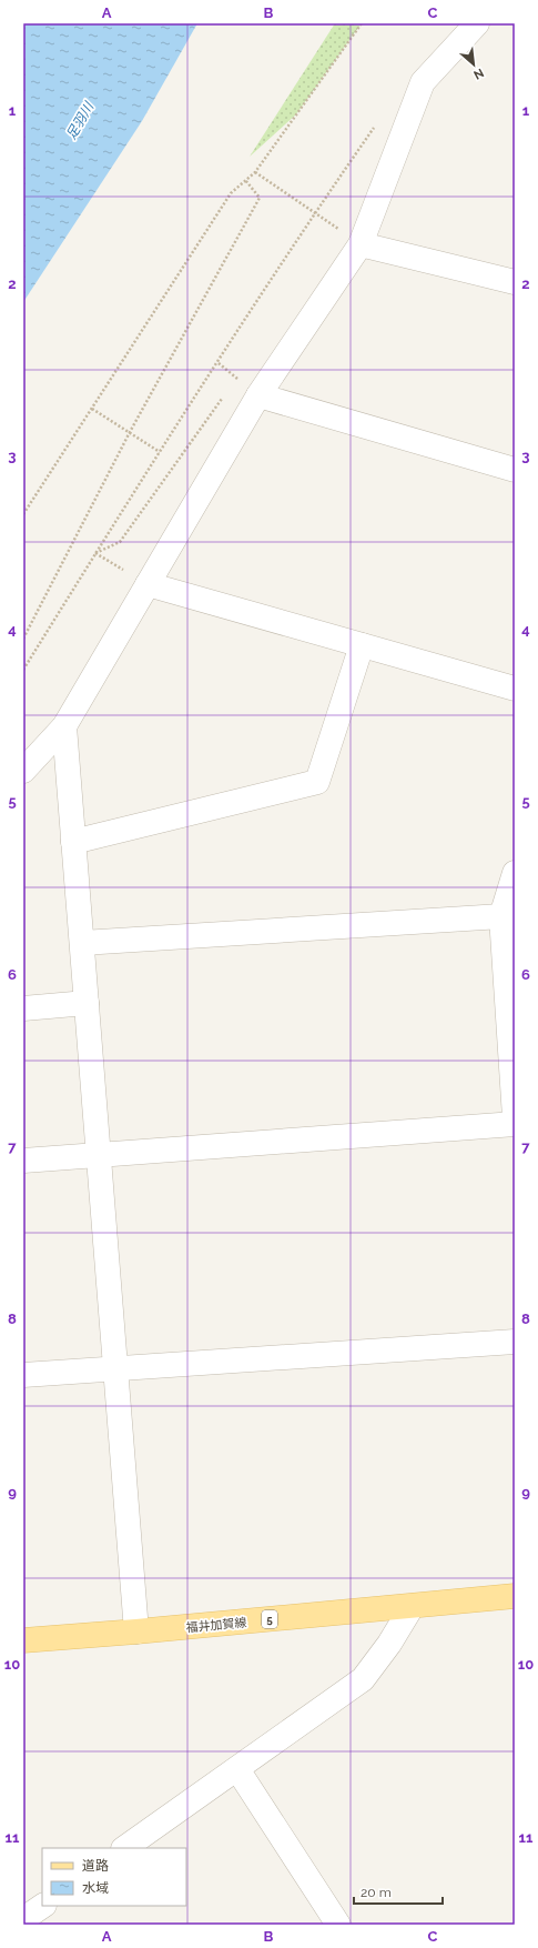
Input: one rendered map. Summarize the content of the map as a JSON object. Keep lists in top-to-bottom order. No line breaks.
{"streets":{"main road":["5","福井加賀線"]},"water":["足羽川"],"legend":["道路","水域"],"scale_bar":"20 m","north":"bottom right","grid":{"columns":["A","B","C"],"rows":["1","2","3","4","5","6","7","8","9","10","11"]}}
